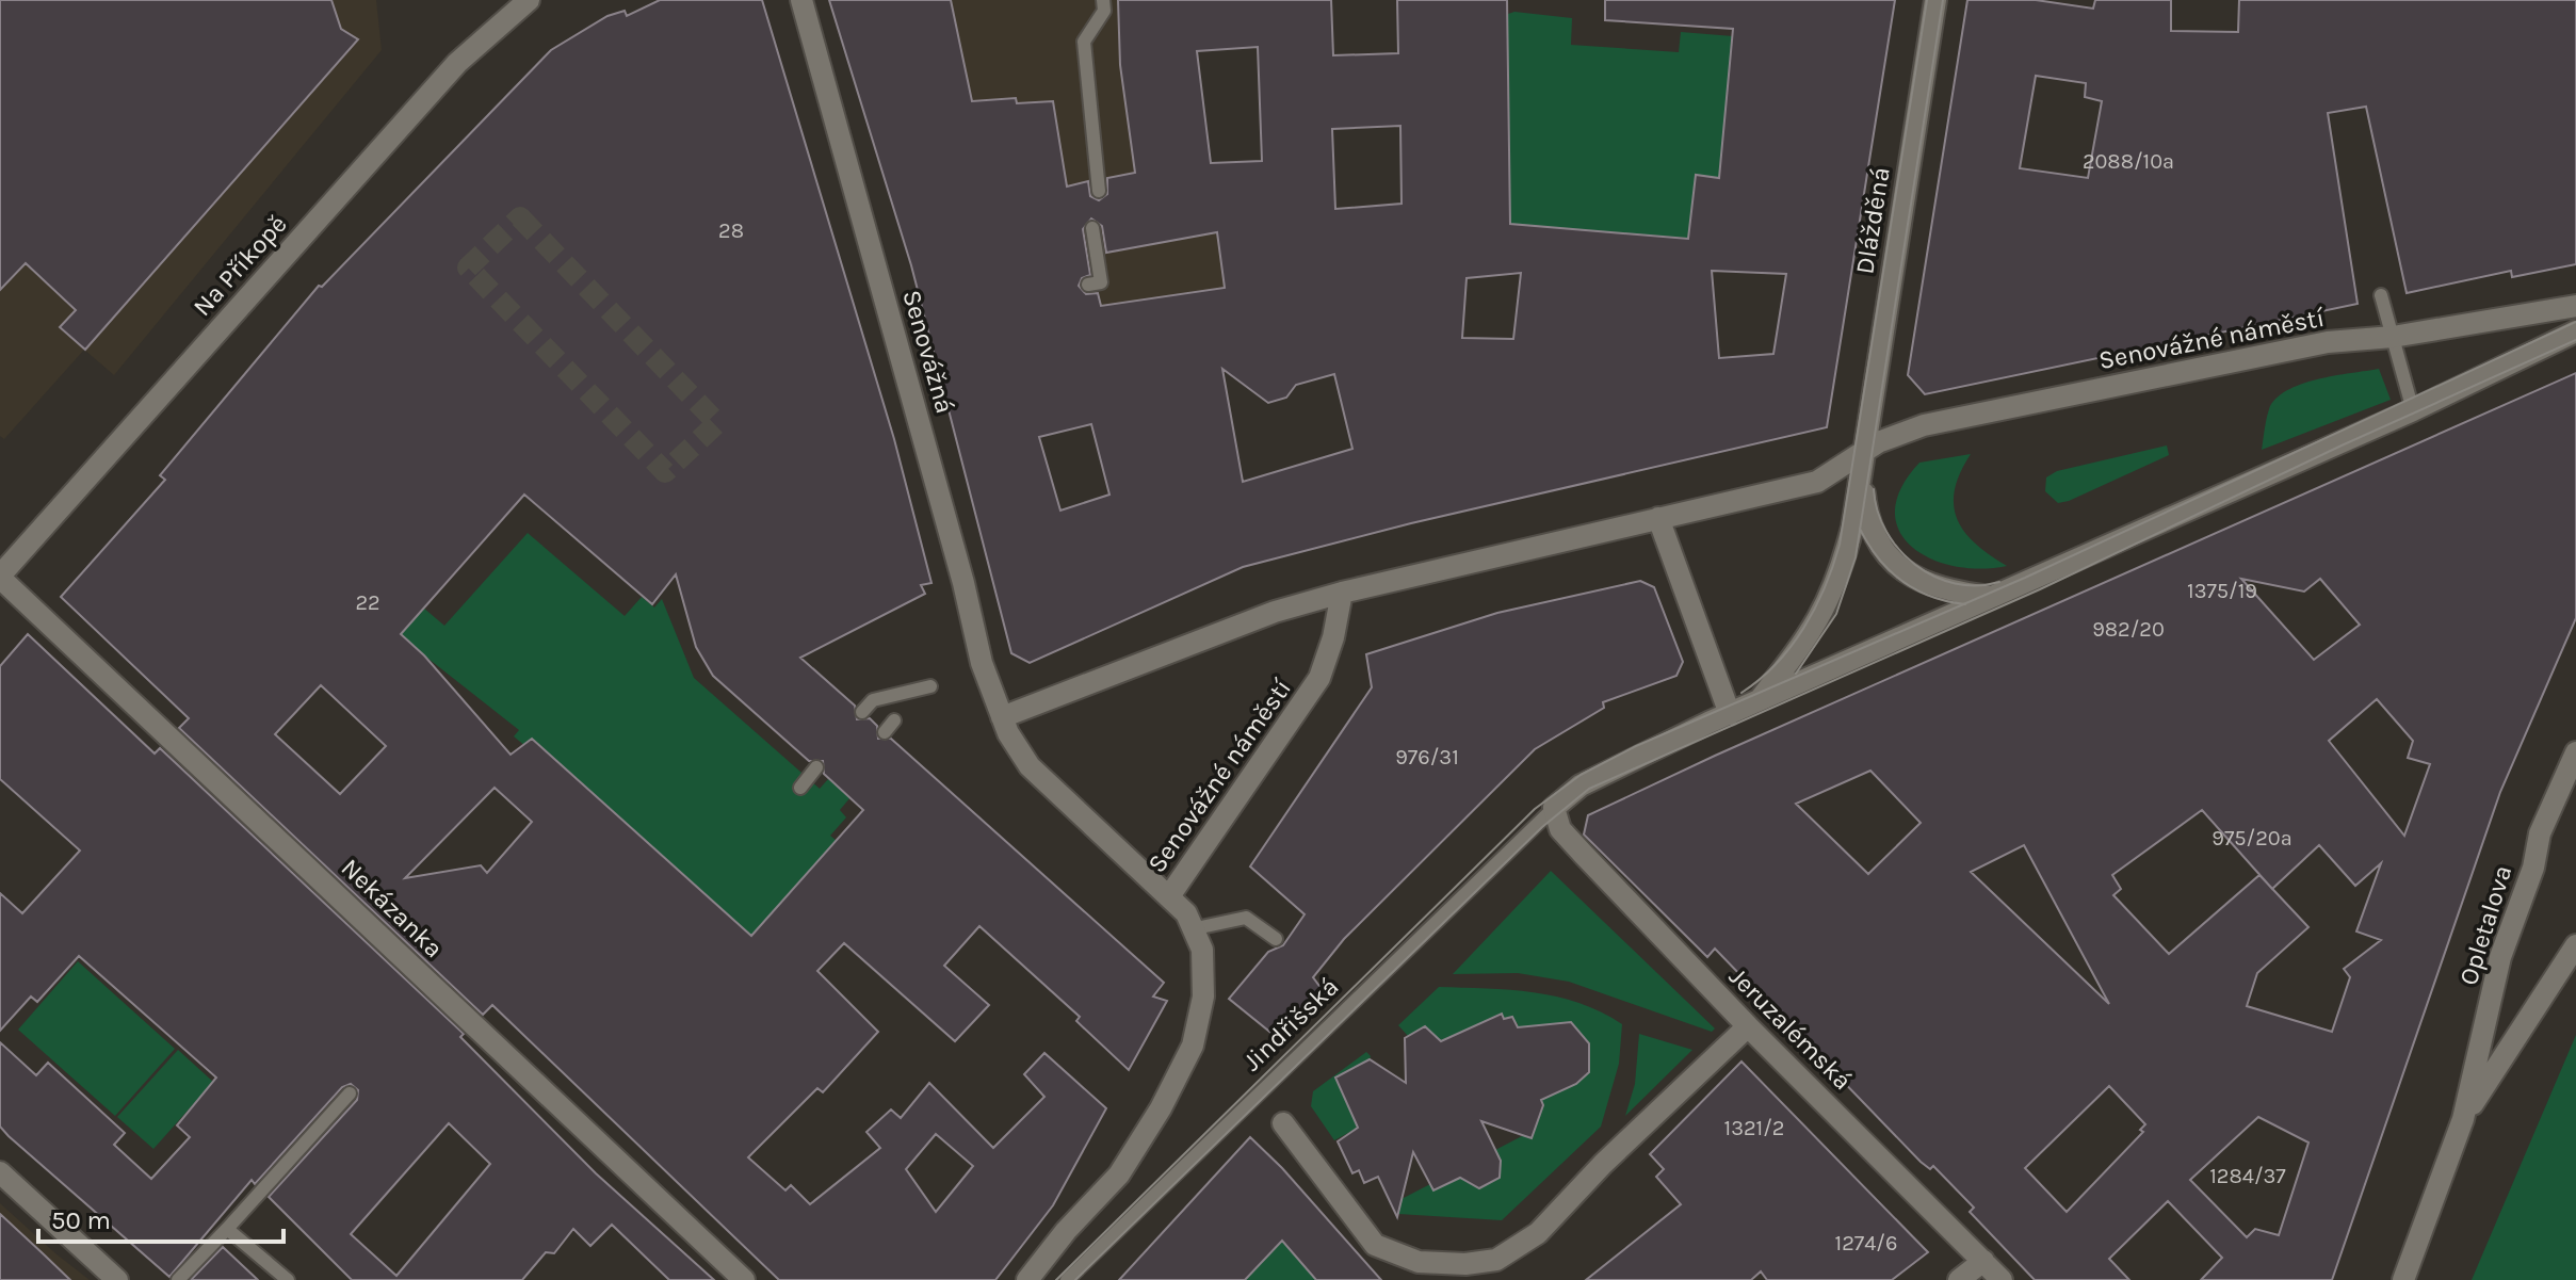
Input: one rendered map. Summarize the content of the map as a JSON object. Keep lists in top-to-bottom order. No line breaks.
{"streets":{"street":["Dlážděná","Na Příkopě","Senovážné náměstí","Senovážná","Nekázanka","Opletalova","Jeruzalémská"],"lane":["Jindřišská"]},"crossings":[["Dlážděná","Senovážné náměstí"],["Na Příkopě","Nekázanka"],["Senovážné náměstí","Senovážná"],["Jindřišská","Jeruzalémská"]],"house_numbers":["2088/10a","28","1375/19","22","982/20","976/31","975/20a","1321/2","1284/37","1274/6"],"scale_bar":"50 m"}
